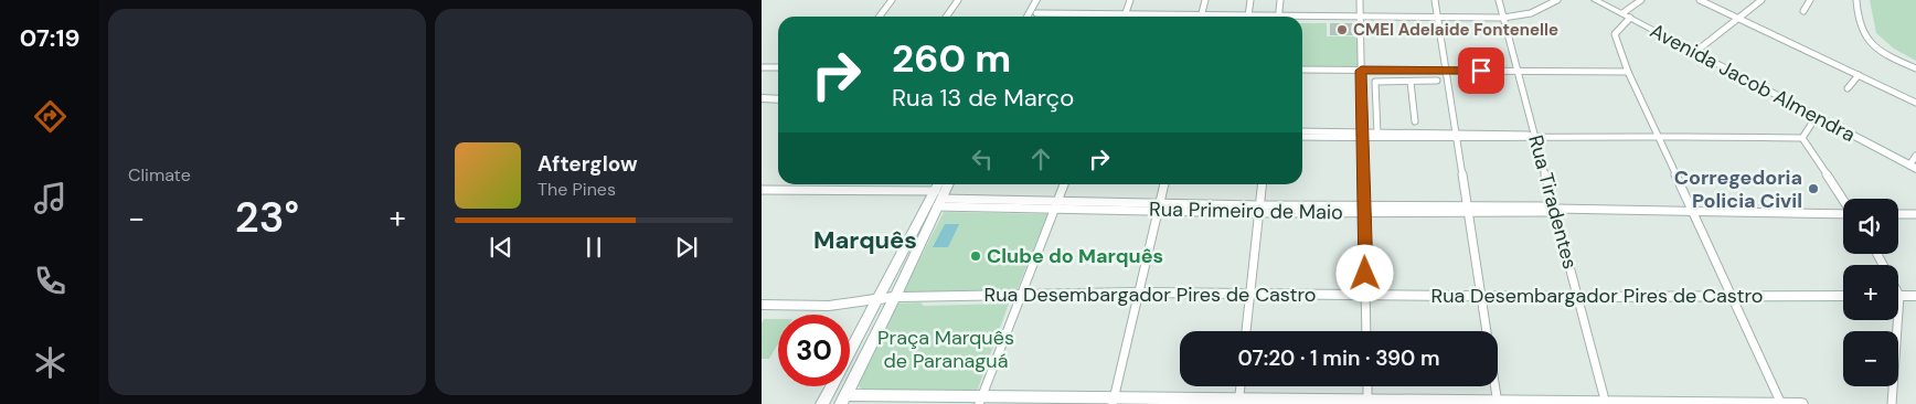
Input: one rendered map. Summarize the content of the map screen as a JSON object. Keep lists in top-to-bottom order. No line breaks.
{"streets":{"main road":["Avenida Jacob Almendra","Rua Desembargador Pires de Castro"],"street":["Rua Tiradentes","Rua Primeiro de Maio"]},"crossings":[["Rua Tiradentes","Rua Primeiro de Maio"],["Rua Tiradentes","Rua Desembargador Pires de Castro"]],"districts":["Marquês"],"parks":["Praça Marquês de Paranaguá"],"places":["CMEI Adelaide Fontenelle","Corregedoria Policia Civil","Clube do Marquês"],"page":{"tabs":"07:19","tile":"Climate","turn":["260 m","Rua 13 de Março"],"song":["Afterglow","The Pines"],"heat":["−","23°","+"],"map_buttons":["+","−"],"limit":"30","trip":"07:20 · 1 min · 390 m"}}
